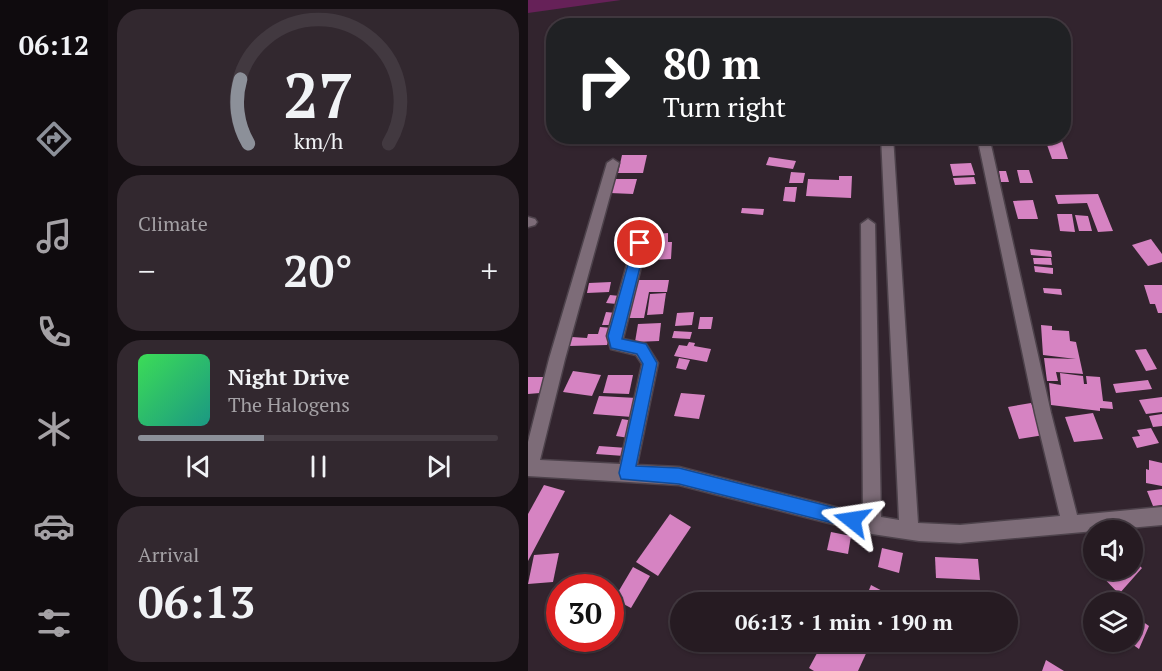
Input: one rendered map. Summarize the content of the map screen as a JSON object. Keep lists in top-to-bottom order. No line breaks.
{"page":{"tabs":"06:12","turn":["80 m","Turn right"],"tile":["Climate",["Arrival","06:13"]],"heat":["−","20°","+"],"song":["Night Drive","The Halogens"],"limit":"30","trip":"06:13 · 1 min · 190 m","gauge":["27","km/h"]}}
